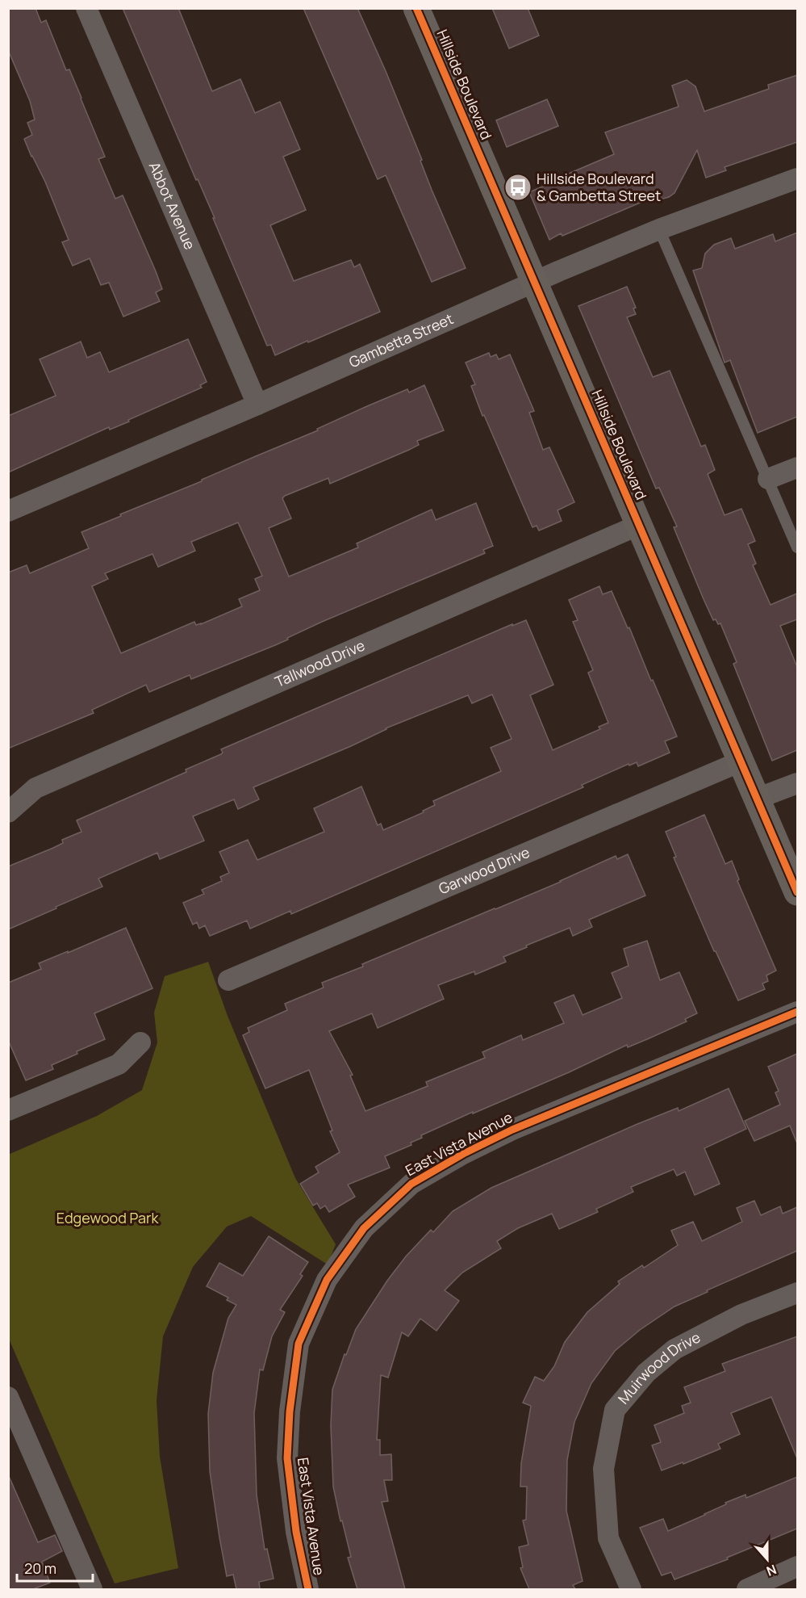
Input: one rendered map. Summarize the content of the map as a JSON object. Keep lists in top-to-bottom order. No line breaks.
{"streets":{"main road":["Hillside Boulevard"],"street":["Abbot Avenue","Gambetta Street","Tallwood Drive","Garwood Drive","East Vista Avenue","Muirwood Drive"]},"crossings":[["Hillside Boulevard","Gambetta Street"],["Hillside Boulevard","Tallwood Drive"],["Hillside Boulevard","Garwood Drive"],["Abbot Avenue","Gambetta Street"]],"parks":["Edgewood Park"],"places":{"bus stop":["Hillside Boulevard & Gambetta Street"]},"scale_bar":"20 m","north":"bottom"}
